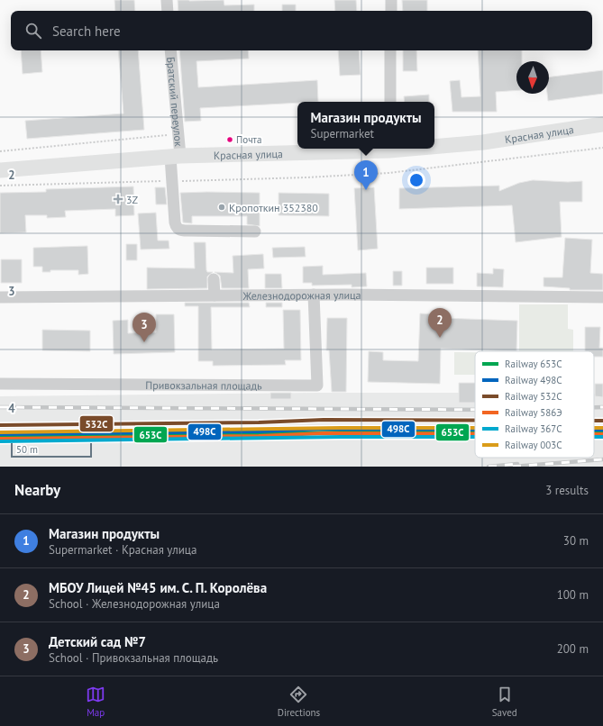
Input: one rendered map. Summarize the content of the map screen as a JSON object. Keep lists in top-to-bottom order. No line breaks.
{"streets":{"main road":["Красная улица"],"street":["Братский переулок","Железнодорожная улица","Привокзальная площадь"]},"crossings":[["Братский переулок","Красная улица"],["Железнодорожная улица","Привокзальная площадь"]],"places":{"other":["Почта","Кропоткин 352380"],"health":["3Z"]},"lines":["rail line 532С","rail line 003С","rail line 498С","rail line 653С","rail line 586Э","rail line 367С"],"legend":["Railway 653С","Railway 498С","Railway 532С","Railway 586Э","Railway 367С","Railway 003С"],"scale_bar":"50 m","north":"bottom","page":{"search":"Search here","popup":["Магазин продукты","Supermarket"],"pins":["1","2","3"],"scale":"50 m","heading":["Nearby","3 results"],"list":[{"mark":"1","name":"Магазин продукты","note":"Supermarket · Красная улица","value":"30 m"},{"mark":"2","name":"МБОУ Лицей №45 им. С. П. Королёва","note":"School · Железнодорожная улица","value":"100 m"},{"mark":"3","name":"Детский сад №7","note":"School · Привокзальная площадь","value":"200 m"}],"nav":["Map","Directions","Saved"]},"grid":{"rows":["2","3","4"]}}
